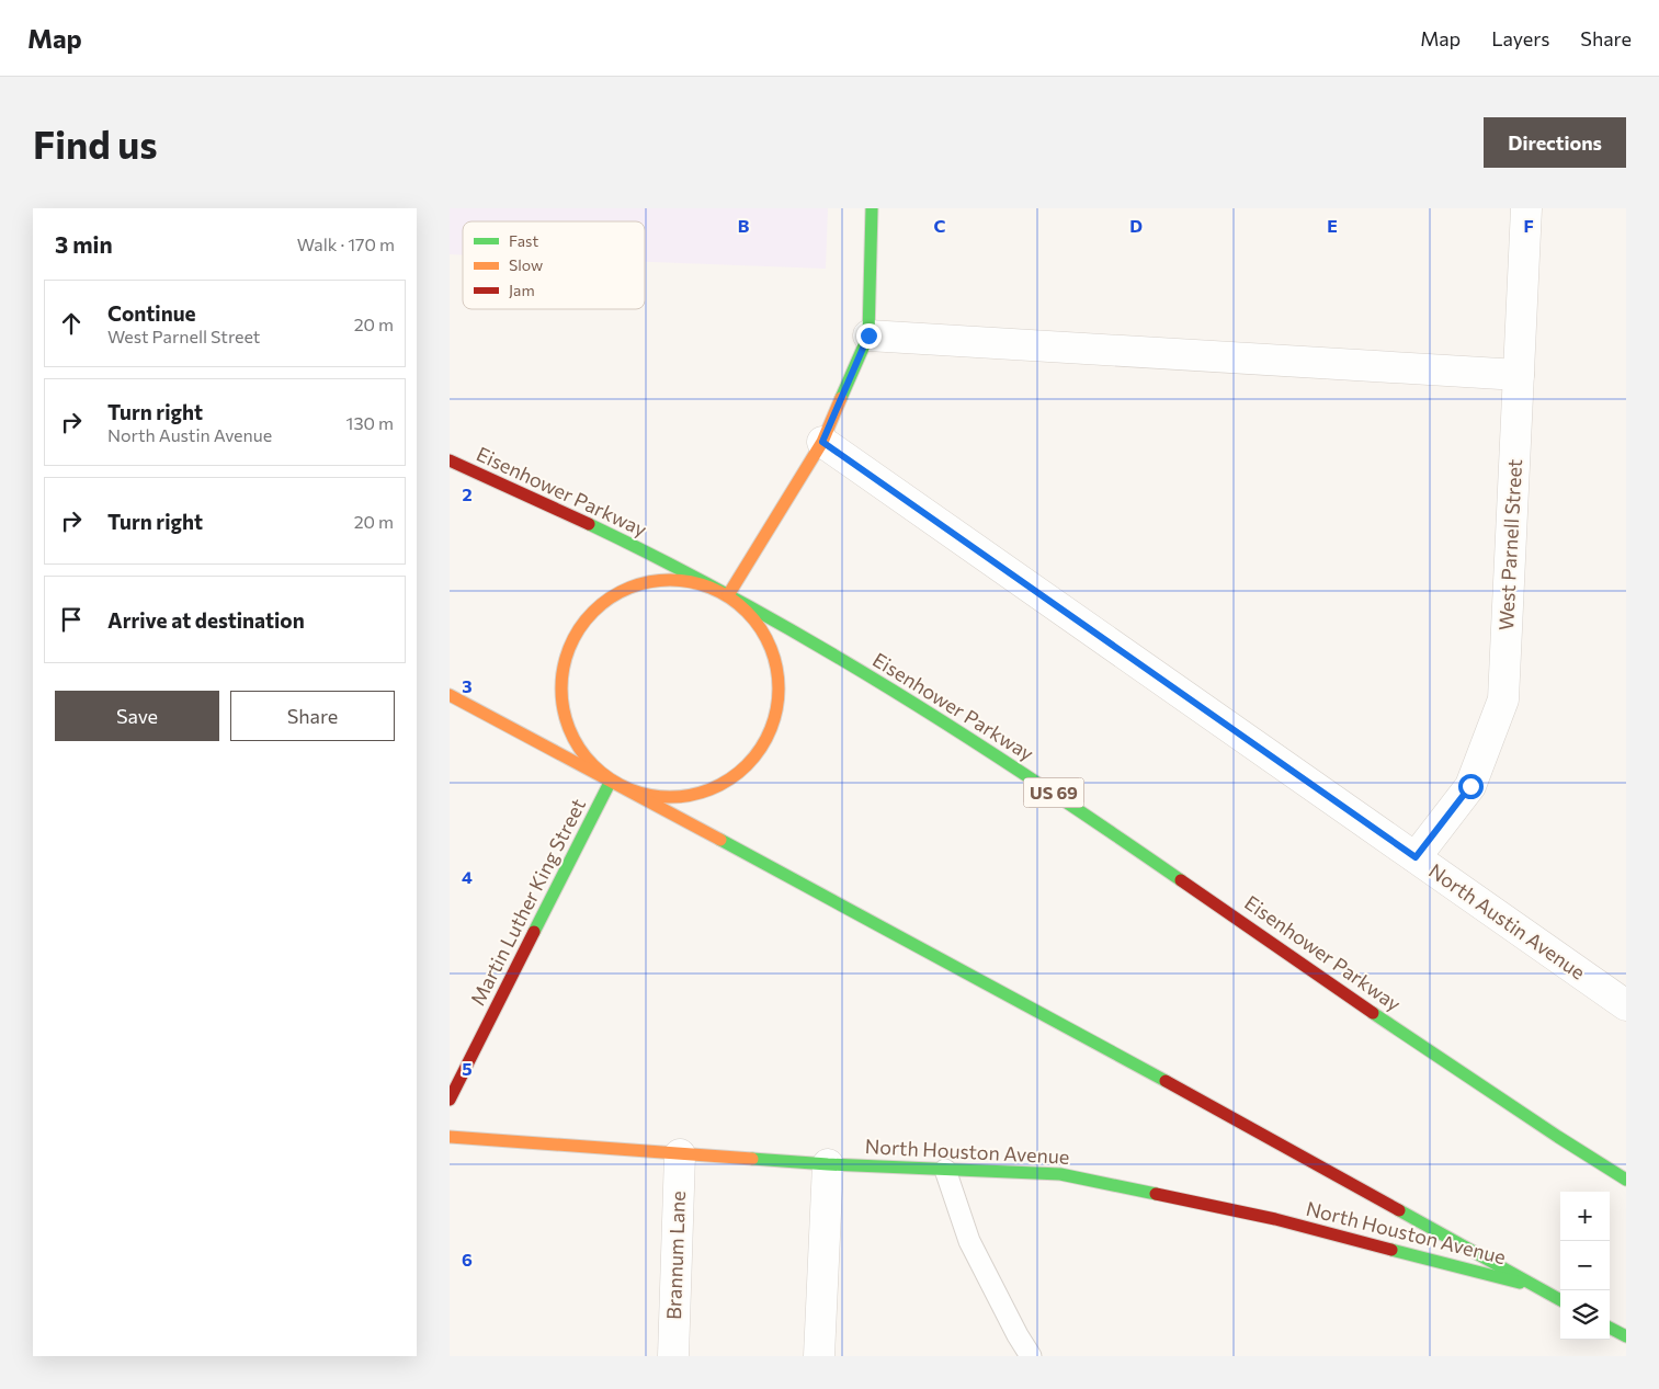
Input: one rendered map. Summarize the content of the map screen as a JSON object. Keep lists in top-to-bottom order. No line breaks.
{"streets":{"main road":["Eisenhower Parkway","US 69","Martin Luther King Street","North Houston Avenue"],"street":["West Parnell Street","North Austin Avenue","Brannum Lane"]},"crossings":[["West Parnell Street","North Austin Avenue"],["North Houston Avenue","Brannum Lane"]],"legend":["Fast","Slow","Jam"],"page":{"header":"Map","nav":["Map","Layers","Share"],"buttons":["Directions",["Save","Share"]],"title":"Find us","heading":["3 min","Walk · 170 m"],"list":[["Continue","West Parnell Street","20 m"],["Turn right","North Austin Avenue","130 m"],["Turn right","20 m"],"Arrive at destination"],"map_buttons":["+","−"]},"grid":{"columns":["B","C","D","E","F"],"rows":["2","3","4","5","6"]}}
